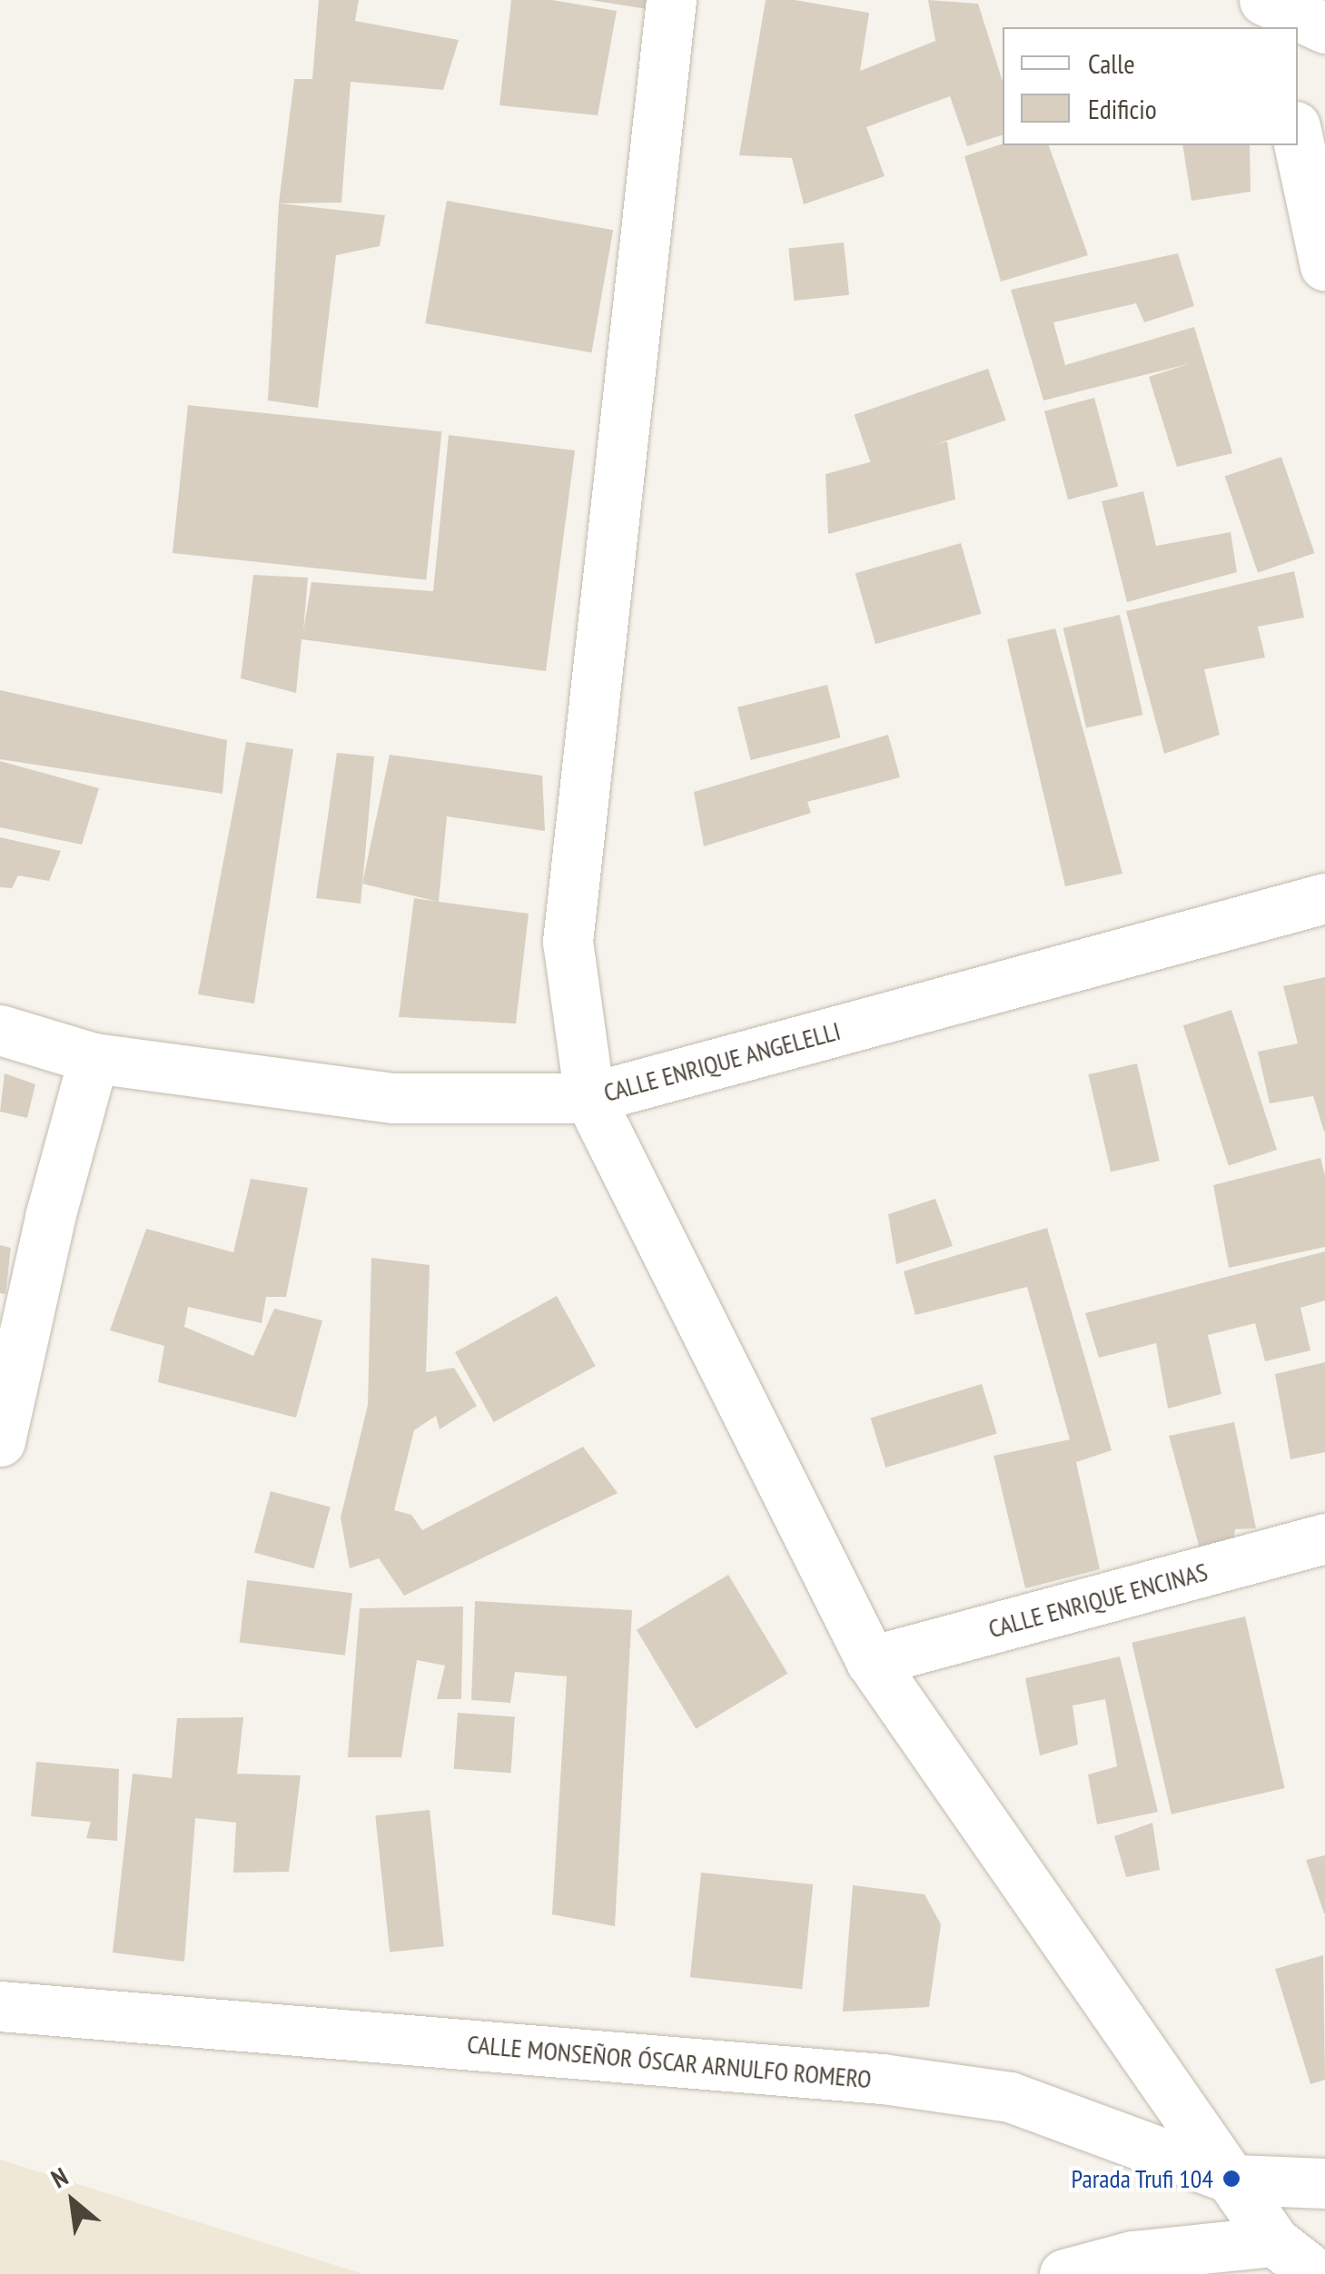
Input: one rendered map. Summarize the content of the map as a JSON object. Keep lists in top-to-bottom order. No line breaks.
{"streets":{"street":["CALLE ENRIQUE ANGELELLI","CALLE ENRIQUE ENCINAS","CALLE MONSEÑOR ÓSCAR ARNULFO ROMERO"]},"places":["Parada Trufi 104"],"legend":["Calle","Edificio"],"north":"top left"}
